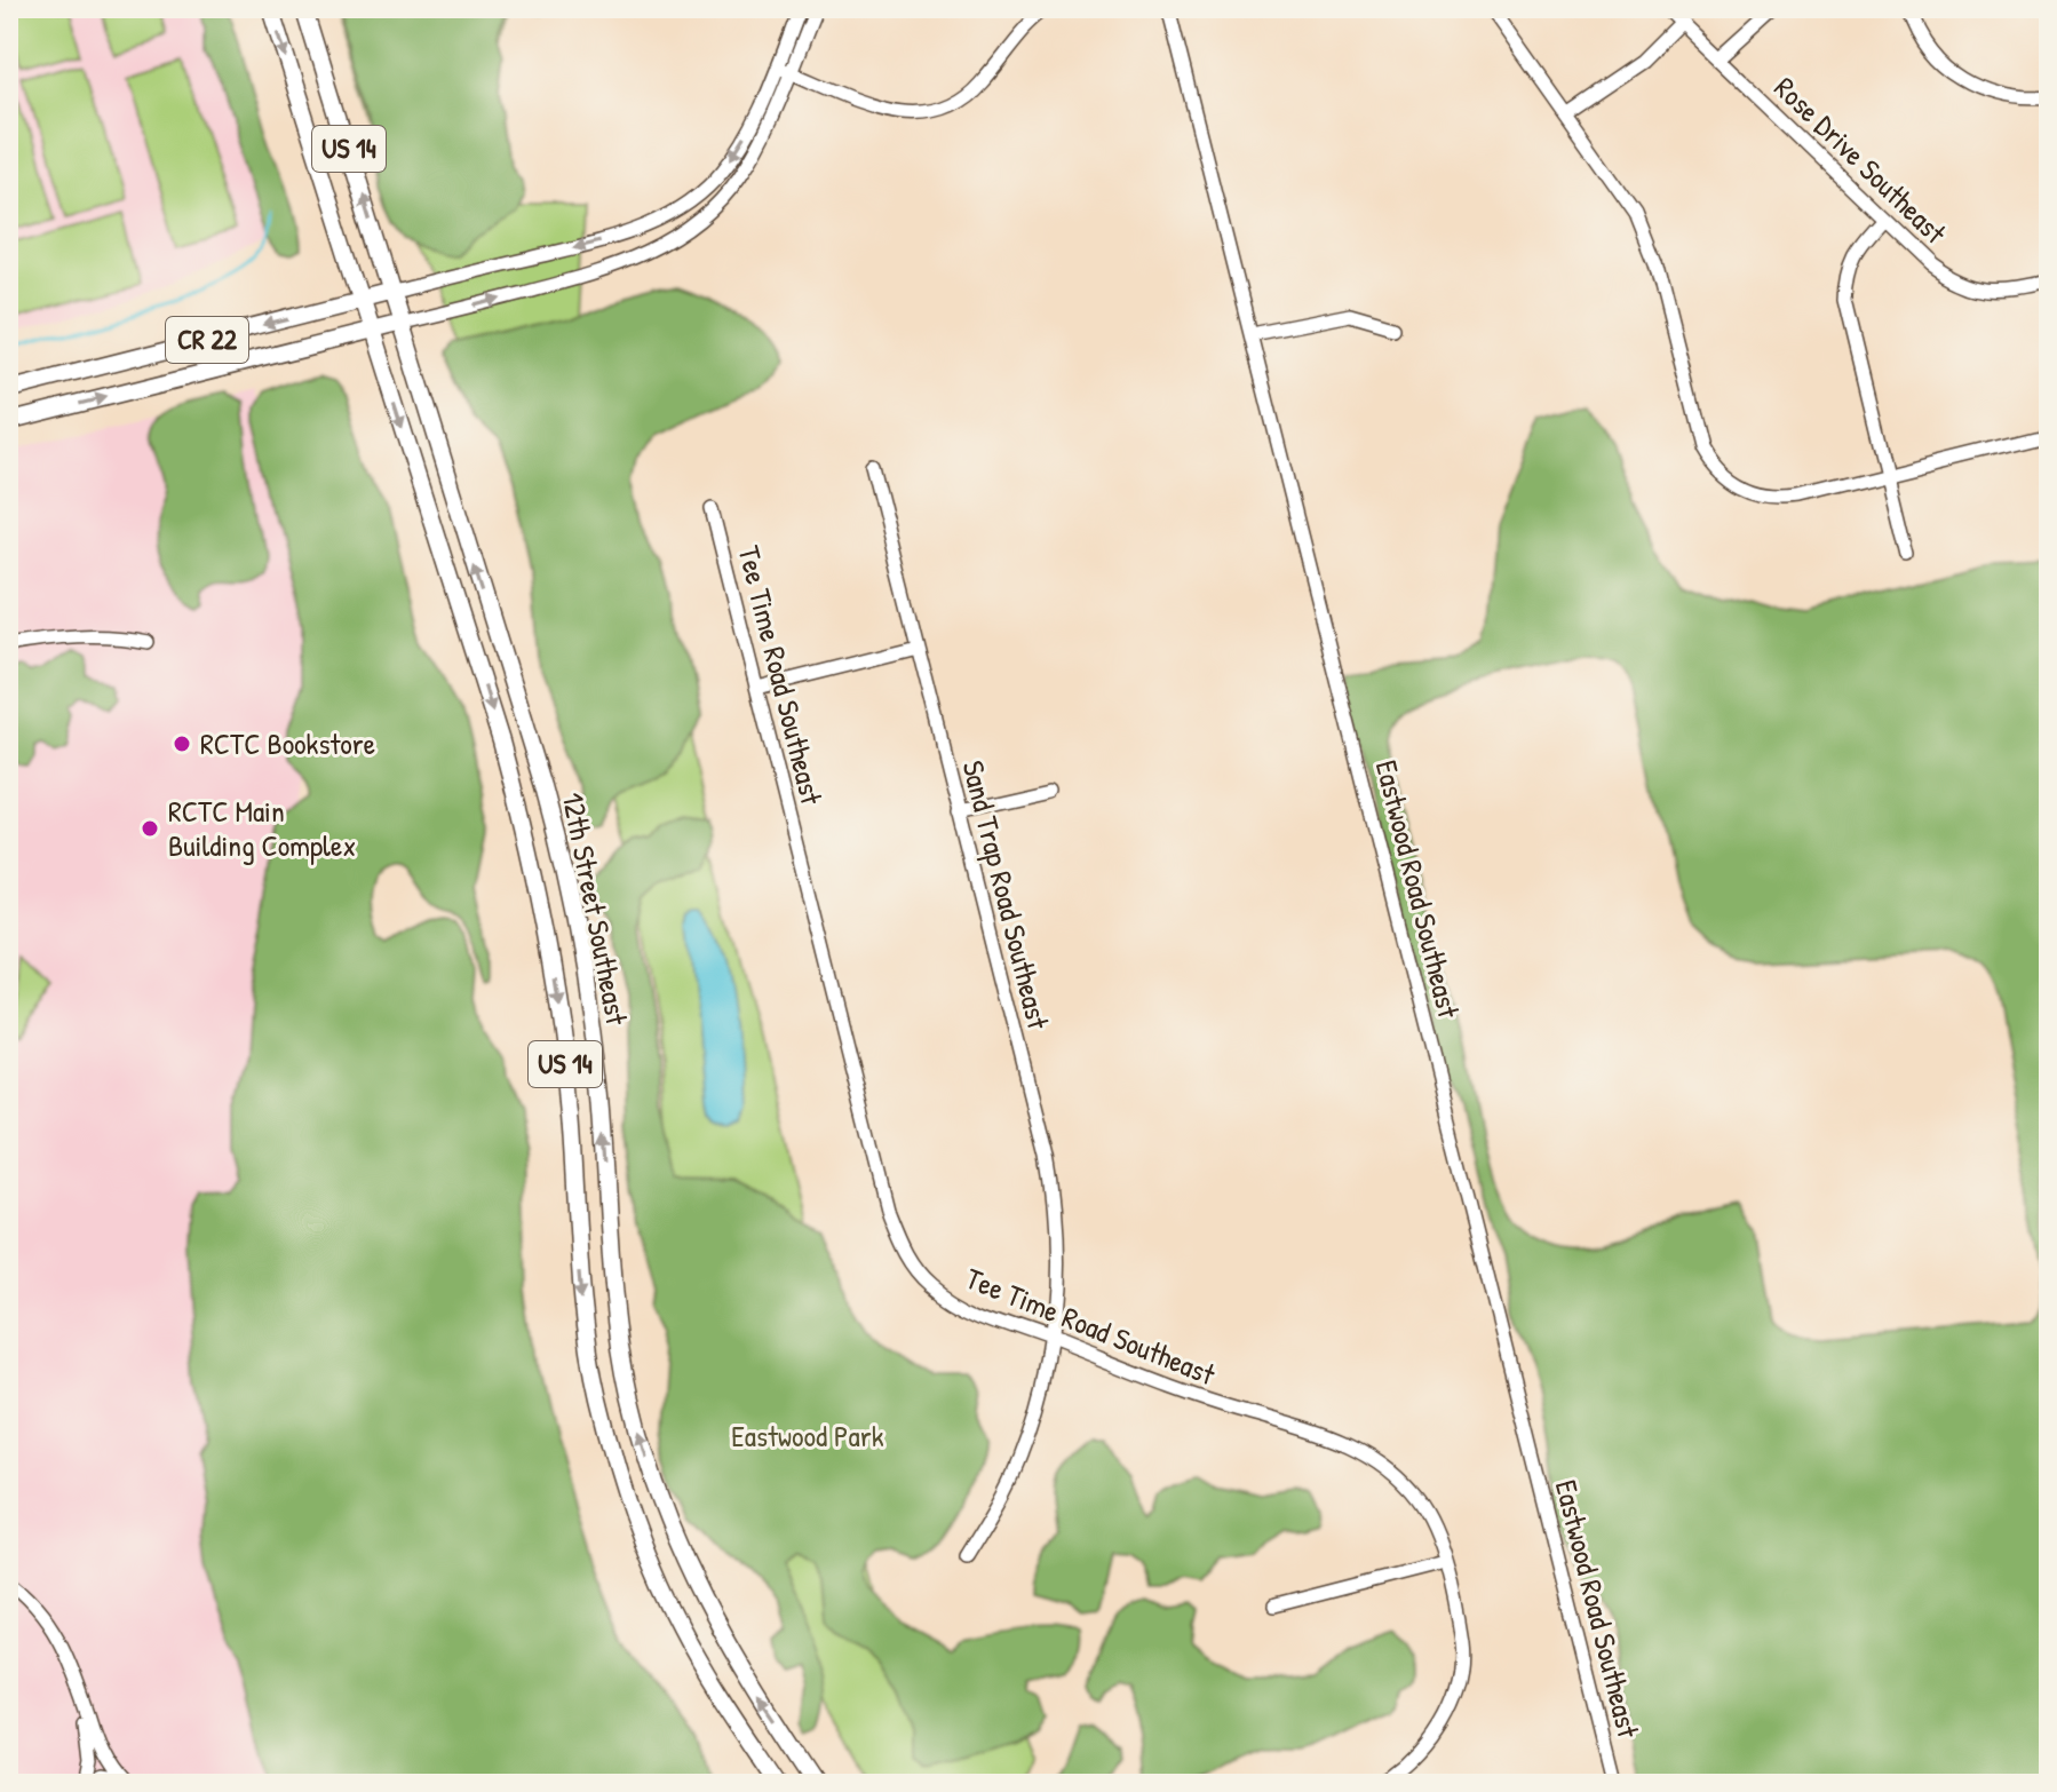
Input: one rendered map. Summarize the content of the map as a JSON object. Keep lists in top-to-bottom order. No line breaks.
{"streets":{"main road":["US 14","CR 22","12th Street Southeast"],"street":["Rose Drive Southeast","Tee Time Road Southeast","Eastwood Road Southeast","Sand Trap Road Southeast"]},"crossings":[["US 14","CR 22"],["US 14","12th Street Southeast"],["CR 22","12th Street Southeast"],["Tee Time Road Southeast","Sand Trap Road Southeast"]],"parks":["Eastwood Park"],"places":["RCTC Bookstore","RCTC Main Building Complex"]}
